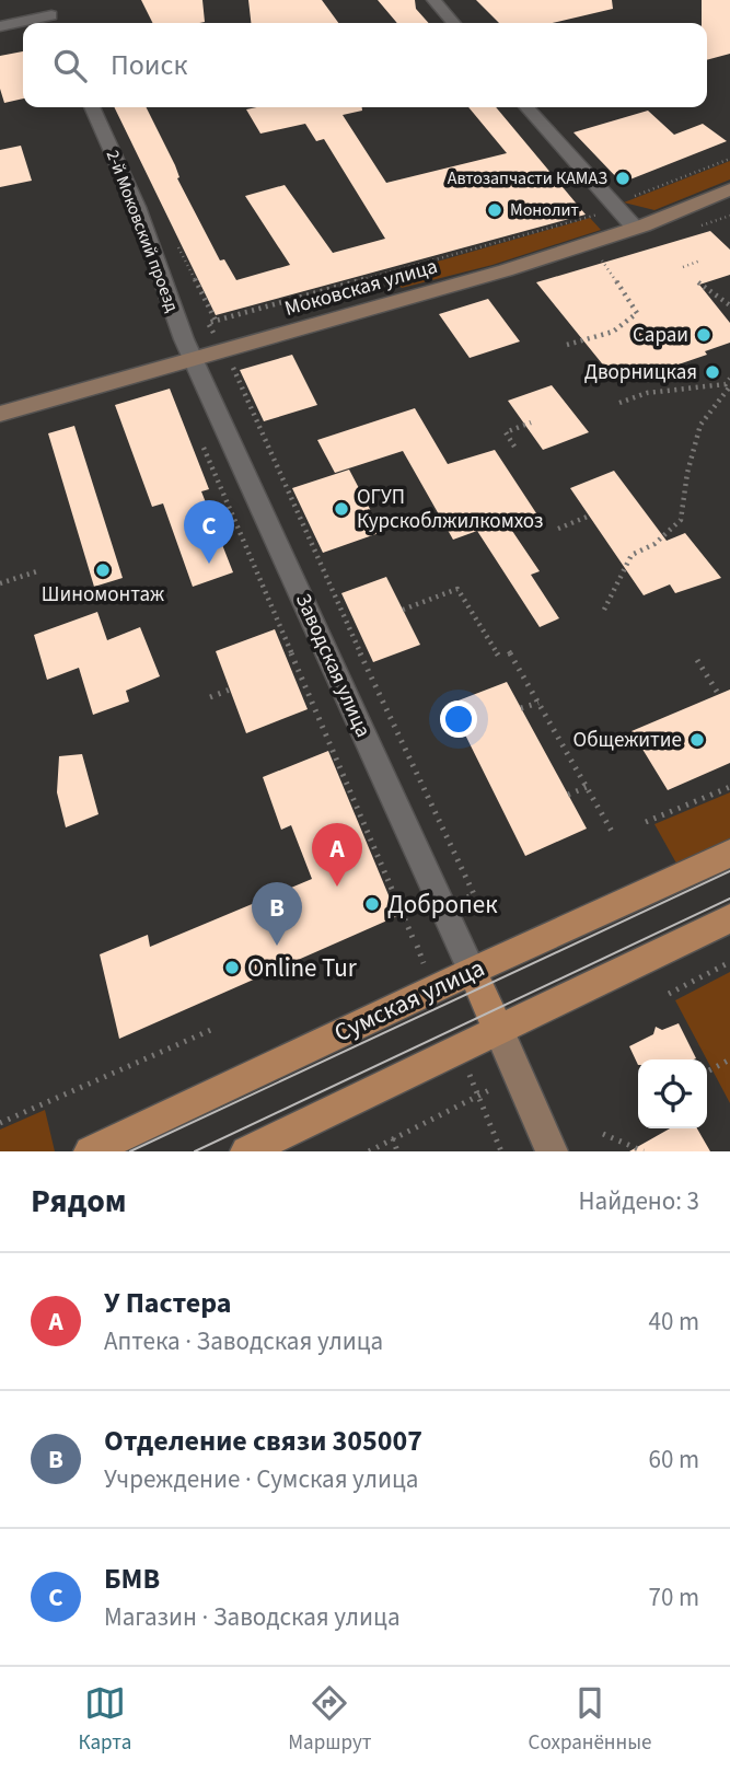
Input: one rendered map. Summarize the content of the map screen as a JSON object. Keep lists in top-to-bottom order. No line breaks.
{"streets":{"main road":["Сумская улица"],"street":["2-й Моковский проезд","Моковская улица","Заводская улица"]},"crossings":[["2-й Моковский проезд","Моковская улица"],["2-й Моковский проезд","Заводская улица"],["Моковская улица","Заводская улица"],["Заводская улица","Сумская улица"]],"places":["Автозапчасти КАМАЗ","Монолит","Сараи","Дворницкая","ОГУП Курскоблжилкомхоз","Шиномонтаж","Общежитие","Добропек","Online Tur"],"page":{"search":"Поиск","pins":["C","A","B"],"heading":["Рядом","Найдено: 3"],"list":[{"mark":"A","name":"У Пастера","note":"Аптека · Заводская улица","value":"40 m"},{"mark":"B","name":"Отделение связи 305007","note":"Учреждение · Сумская улица","value":"60 m"},{"mark":"C","name":"БМВ","note":"Магазин · Заводская улица","value":"70 m"}],"nav":["Карта","Маршрут","Сохранённые"]}}
